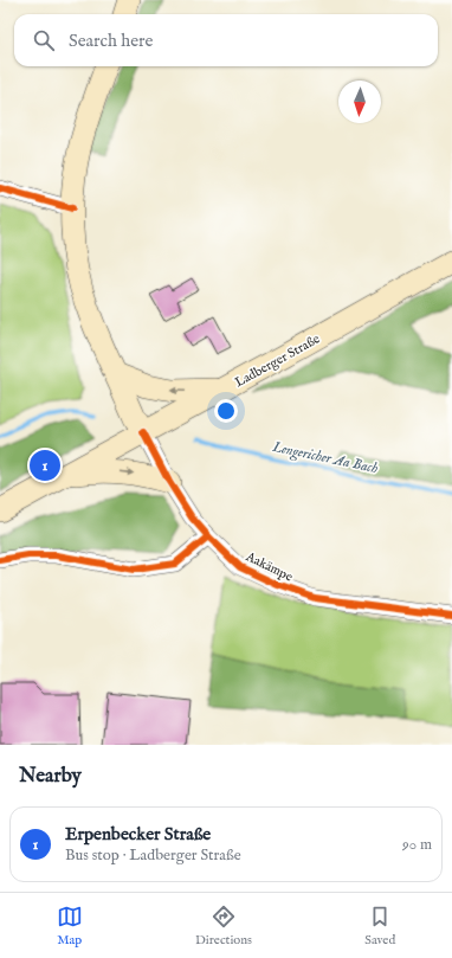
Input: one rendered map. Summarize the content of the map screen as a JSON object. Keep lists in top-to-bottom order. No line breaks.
{"streets":{"main road":["Ladberger Straße"],"street":["Aakämpe"]},"crossings":[["Ladberger Straße","Aakämpe"]],"water":["Lengericher Aa Bach"],"north":"bottom","page":{"search":"Search here","pins":"1","heading":"Nearby","list":[{"mark":"1","name":"Erpenbecker Straße","note":"Bus stop · Ladberger Straße","value":"90 m"}],"nav":["Map","Directions","Saved"]}}
